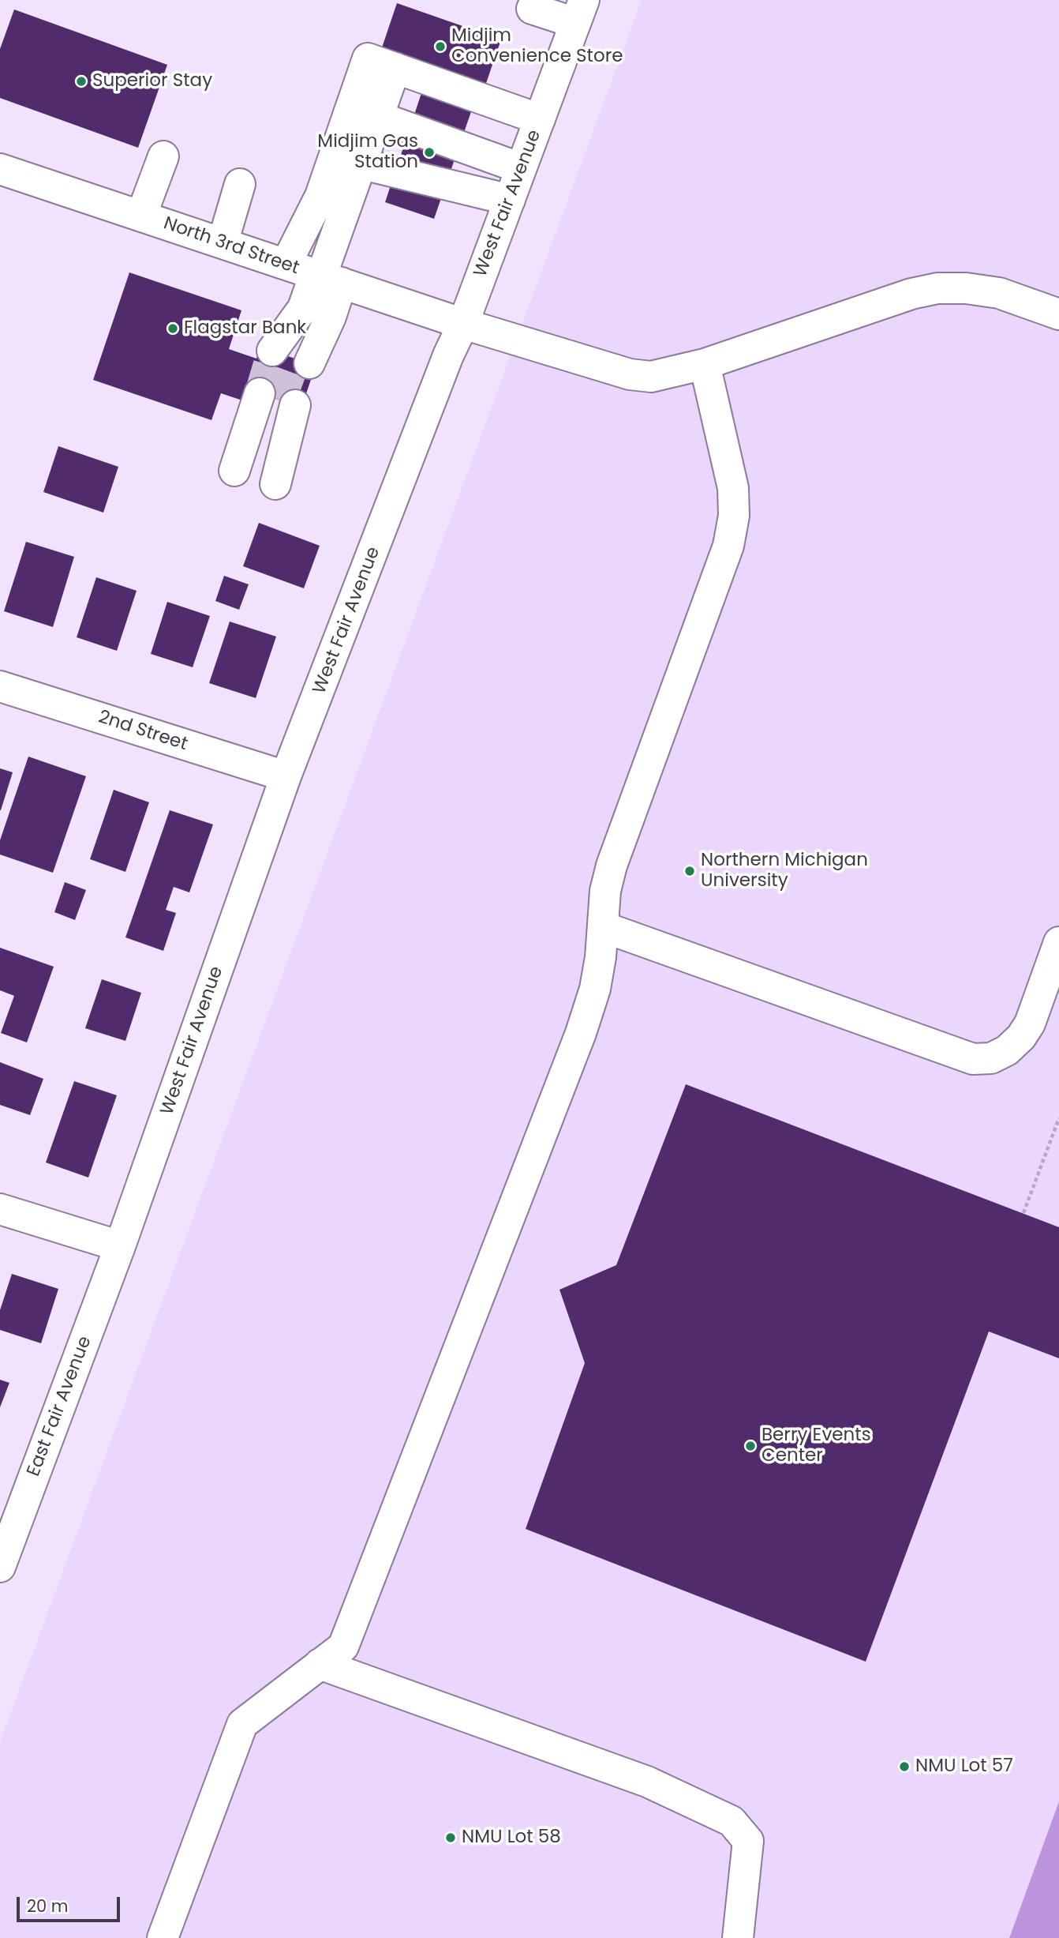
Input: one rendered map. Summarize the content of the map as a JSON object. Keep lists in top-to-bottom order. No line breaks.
{"streets":{"street":["West Fair Avenue","North 3rd Street","2nd Street","East Fair Avenue"]},"crossings":[["West Fair Avenue","North 3rd Street"],["West Fair Avenue","2nd Street"],["West Fair Avenue","East Fair Avenue"]],"places":["Midjim Convenience Store","Superior Stay","Midjim Gas Station","Flagstar Bank","Northern Michigan University","Berry Events Center","NMU Lot 57","NMU Lot 58"],"scale_bar":"20 m"}
